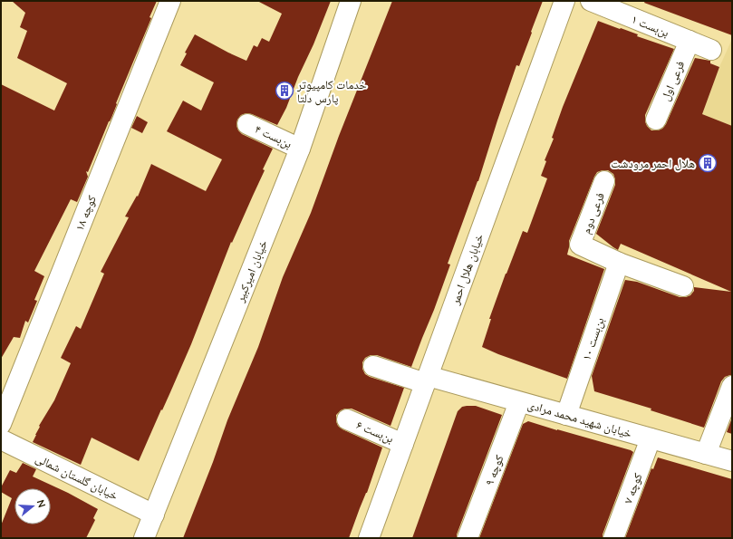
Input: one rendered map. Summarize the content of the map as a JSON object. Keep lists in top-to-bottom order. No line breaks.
{"streets":{"street":["بن‌بست ۱","فرعی اول","بن‌بست ۴","کوچه ۱۸","فرعی دوم","خیابان هلال احمر","خیابان امیرکبیر","بن‌بست ۱۰","خیابان شهید محمد مرادی","بن‌بست ۶","کوچه ۹","خیابان گلستان شمالی","کوچه ۷"]},"crossings":[["بن‌بست ۱","فرعی اول"],["بن‌بست ۴","خیابان امیرکبیر"],["فرعی دوم","بن‌بست ۱۰"],["خیابان هلال احمر","خیابان شهید محمد مرادی"],["خیابان هلال احمر","بن‌بست ۶"],["خیابان امیرکبیر","خیابان گلستان شمالی"],["بن‌بست ۱۰","خیابان شهید محمد مرادی"],["خیابان شهید محمد مرادی","کوچه ۹"],["خیابان شهید محمد مرادی","کوچه ۷"]],"places":{"building":["خدمات کامپیوتر پارس دلتا","هلال احمر مرودشت"]},"north":"right"}
